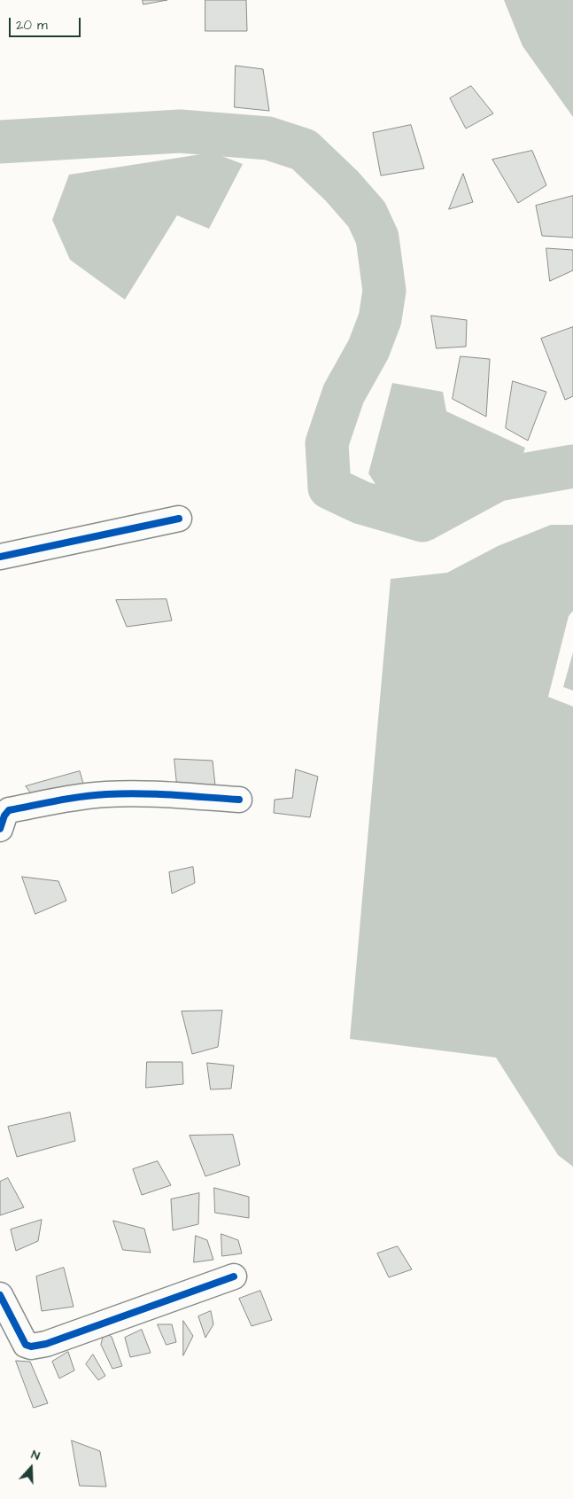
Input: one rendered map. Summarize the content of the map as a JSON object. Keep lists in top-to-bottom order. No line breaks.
{"scale_bar":"20 m","north":"top"}
